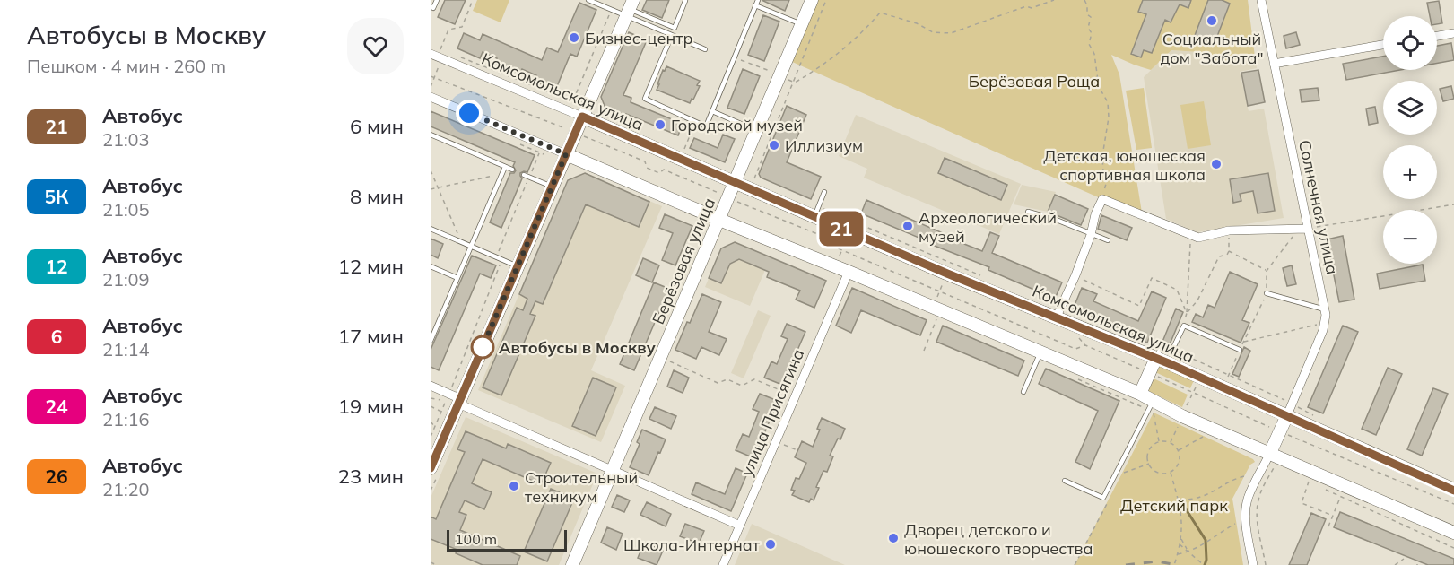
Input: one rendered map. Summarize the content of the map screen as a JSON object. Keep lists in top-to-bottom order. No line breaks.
{"streets":{"main road":["Комсомольская улица","Берёзовая улица"],"street":["Солнечная улица","улица Присягина"]},"crossings":[["Комсомольская улица","Солнечная улица"],["Комсомольская улица","Берёзовая улица"]],"parks":["Берёзовая Роща","Детский парк"],"places":["Социальный дом \"Забота\"","Бизнес-центр","Городской музей","Иллизиум","Детская, юношеская спортивная школа","Археологический музей","Автобусы в Москву","Строительный техникум","Дворец детского и юношеского творчества","Школа-Интернат"],"lines":["bus line 21"],"scale_bar":"100 m","page":{"heading":["Автобусы в Москву","Пешком · 4 мин · 260 m"],"on_map":"21","map_buttons":["+","−"],"list":[{"mark":"21","name":"Автобус","note":"21:03","value":"6 мин"},{"mark":"5К","name":"Автобус","note":"21:05","value":"8 мин"},{"mark":"12","name":"Автобус","note":"21:09","value":"12 мин"},{"mark":"6","name":"Автобус","note":"21:14","value":"17 мин"},{"mark":"24","name":"Автобус","note":"21:16","value":"19 мин"},{"mark":"26","name":"Автобус","note":"21:20","value":"23 мин"}],"scale":"100 m"}}
